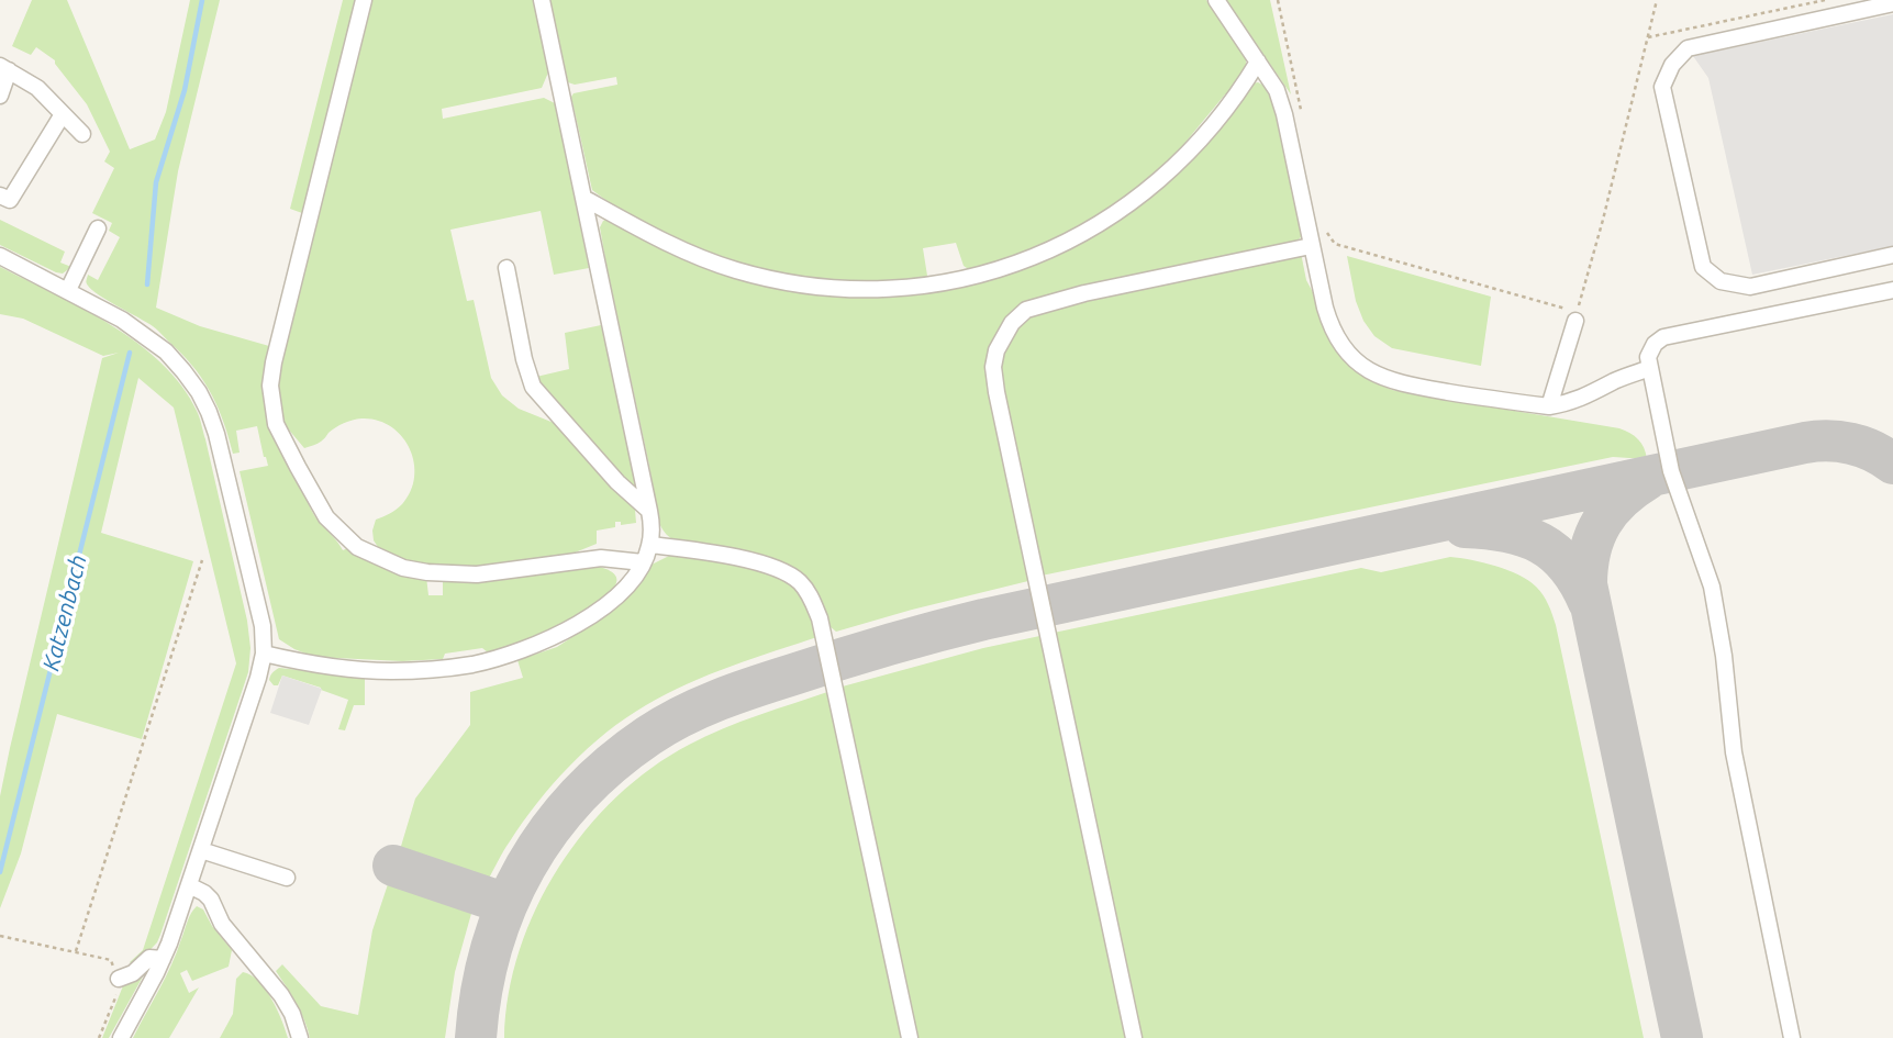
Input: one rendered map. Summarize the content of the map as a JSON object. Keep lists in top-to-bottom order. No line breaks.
{"water":["Katzenbach"]}
